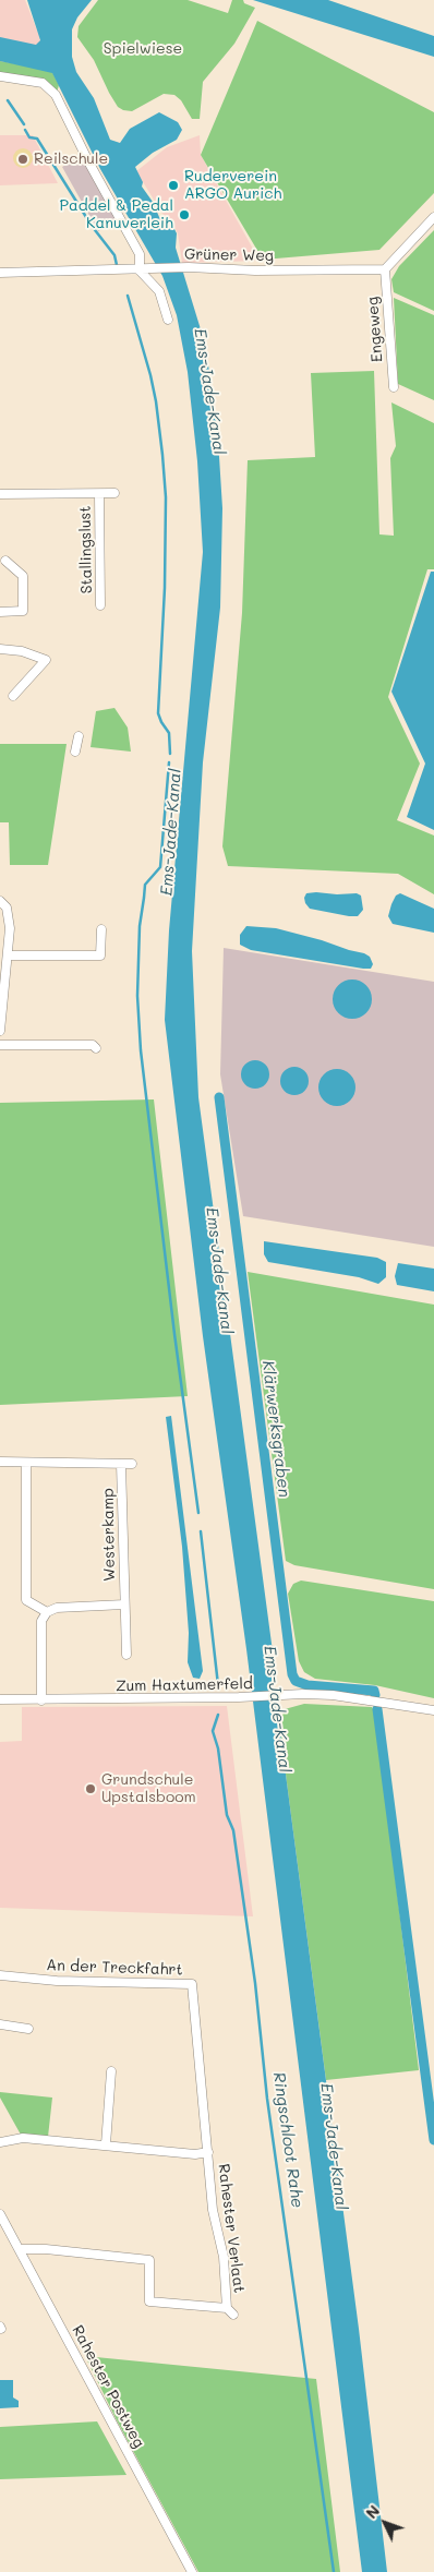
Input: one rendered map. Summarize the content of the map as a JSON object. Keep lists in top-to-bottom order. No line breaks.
{"streets":{"street":["Grüner Weg","Engeweg","Stallingslust","Westerkamp","Zum Haxtumerfeld","An der Treckfahrt","Rahester Verlaat","Rahester Postweg"]},"crossings":[["Grüner Weg","Engeweg"],["An der Treckfahrt","Rahester Verlaat"],["Rahester Verlaat","Rahester Postweg"]],"water":["Ems-Jade-Kanal","Klärwerksgraben","Ringschloot Rahe"],"parks":["Spielwiese"],"places":["Reilschule","Ruderverein ARGO Aurich","Paddel & Pedal Kanuverleih","Grundschule Upstalsboom"],"north":"top left"}
